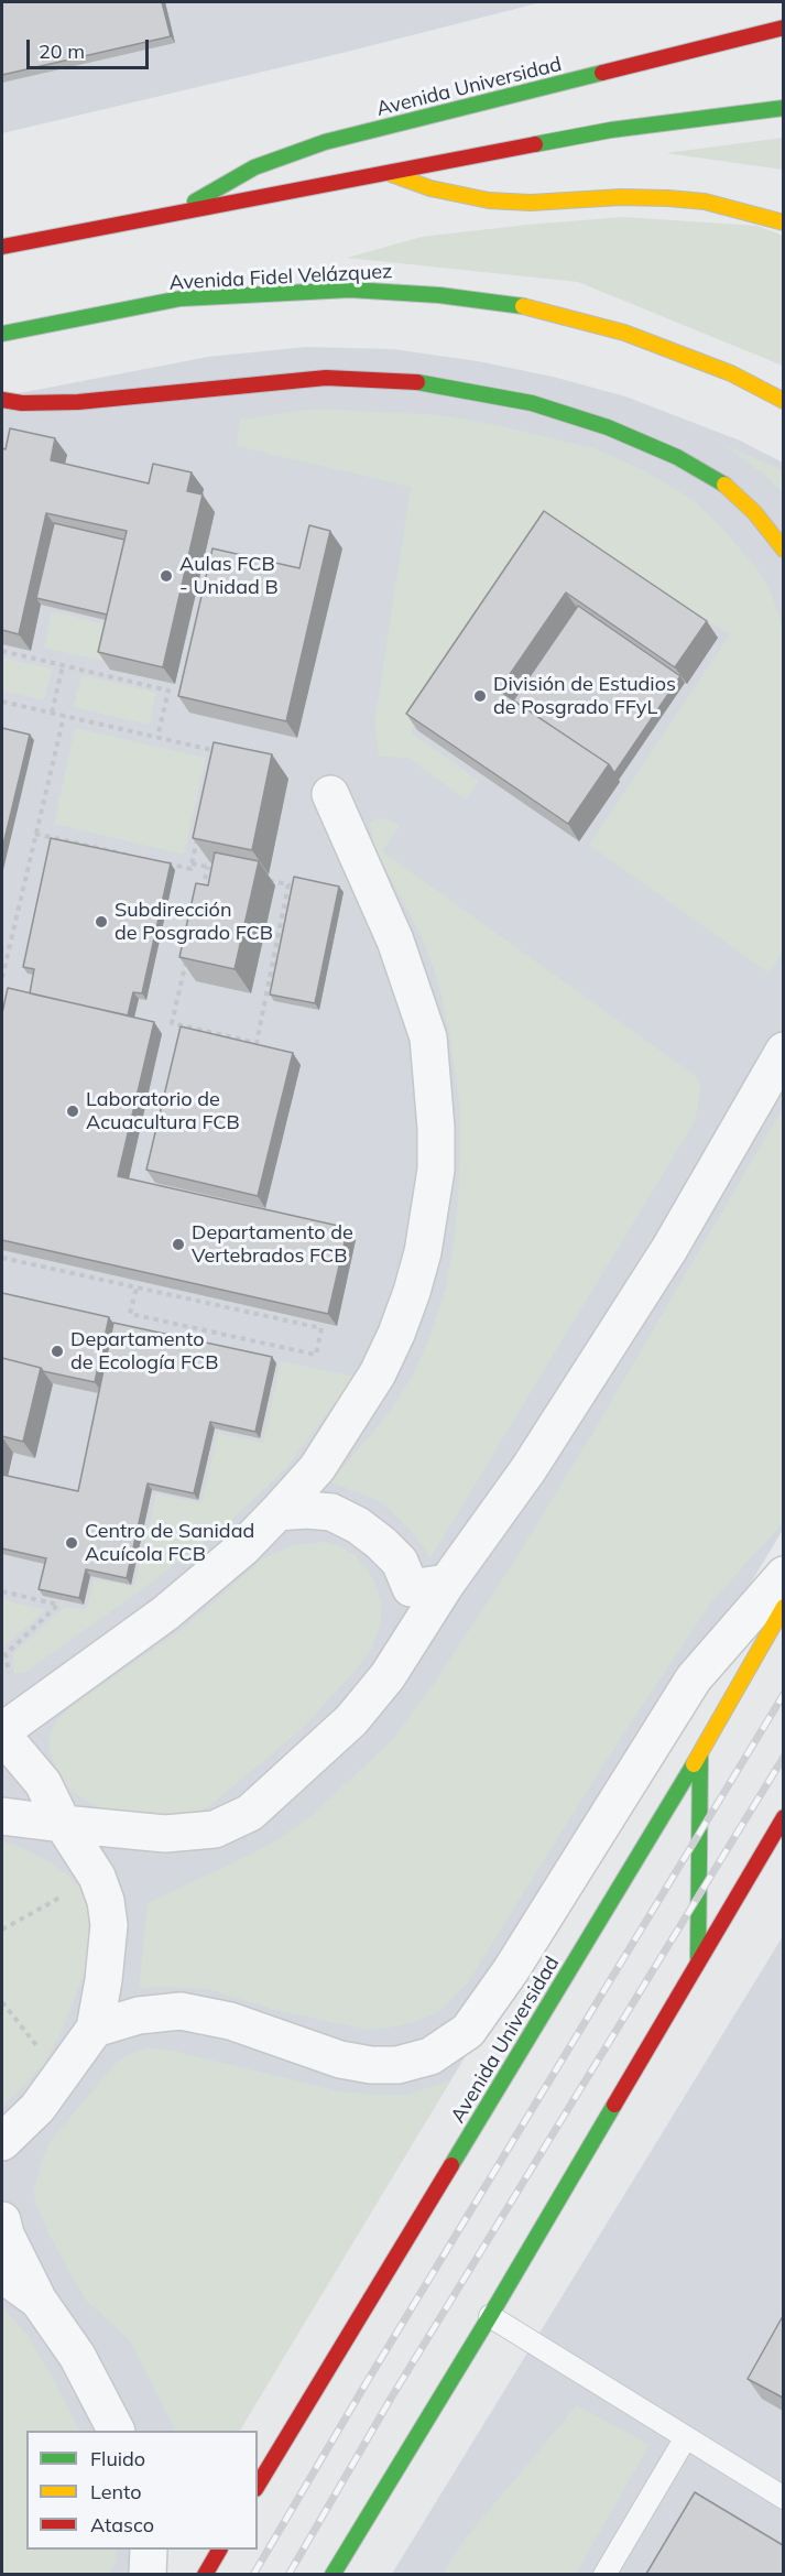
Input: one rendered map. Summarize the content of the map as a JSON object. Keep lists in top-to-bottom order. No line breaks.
{"streets":{"highway":["Avenida Universidad","Avenida Fidel Velázquez"]},"places":["Aulas FCB - Unidad B","División de Estudios de Posgrado FFyL","Subdirección de Posgrado FCB","Laboratorio de Acuacultura FCB","Departamento de Vertebrados FCB","Departamento de Ecología FCB","Centro de Sanidad Acuícola FCB"],"legend":["Fluido","Lento","Atasco"],"scale_bar":"20 m"}
